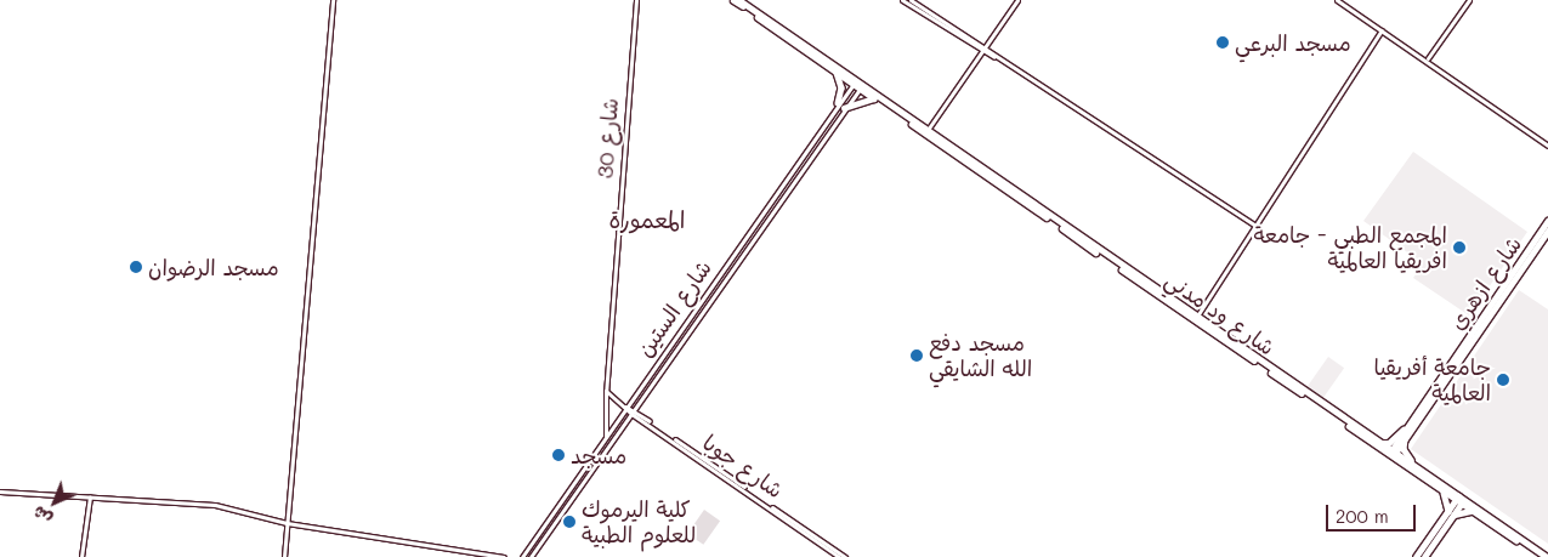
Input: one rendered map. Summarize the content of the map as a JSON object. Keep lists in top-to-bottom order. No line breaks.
{"streets":{"main road":["شارع ازهري","شارع ود مدني"],"street":["شارع 30","شارع الستين","شارع جوبا"]},"crossings":[["شارع 30","شارع الستين"],["شارع ازهري","شارع ود مدني"],["شارع الستين","شارع جوبا"]],"districts":["المعمورة"],"places":["مسجد البرعي","المجمع الطبي - جامعة افريقيا العالمية","مسجد الرضوان","مسجد دفع الله الشايقي","جامعة أفريقيا العالمية","مسجد","كلية اليرموك للعلوم الطبية"],"scale_bar":"200 m","north":"bottom left"}
